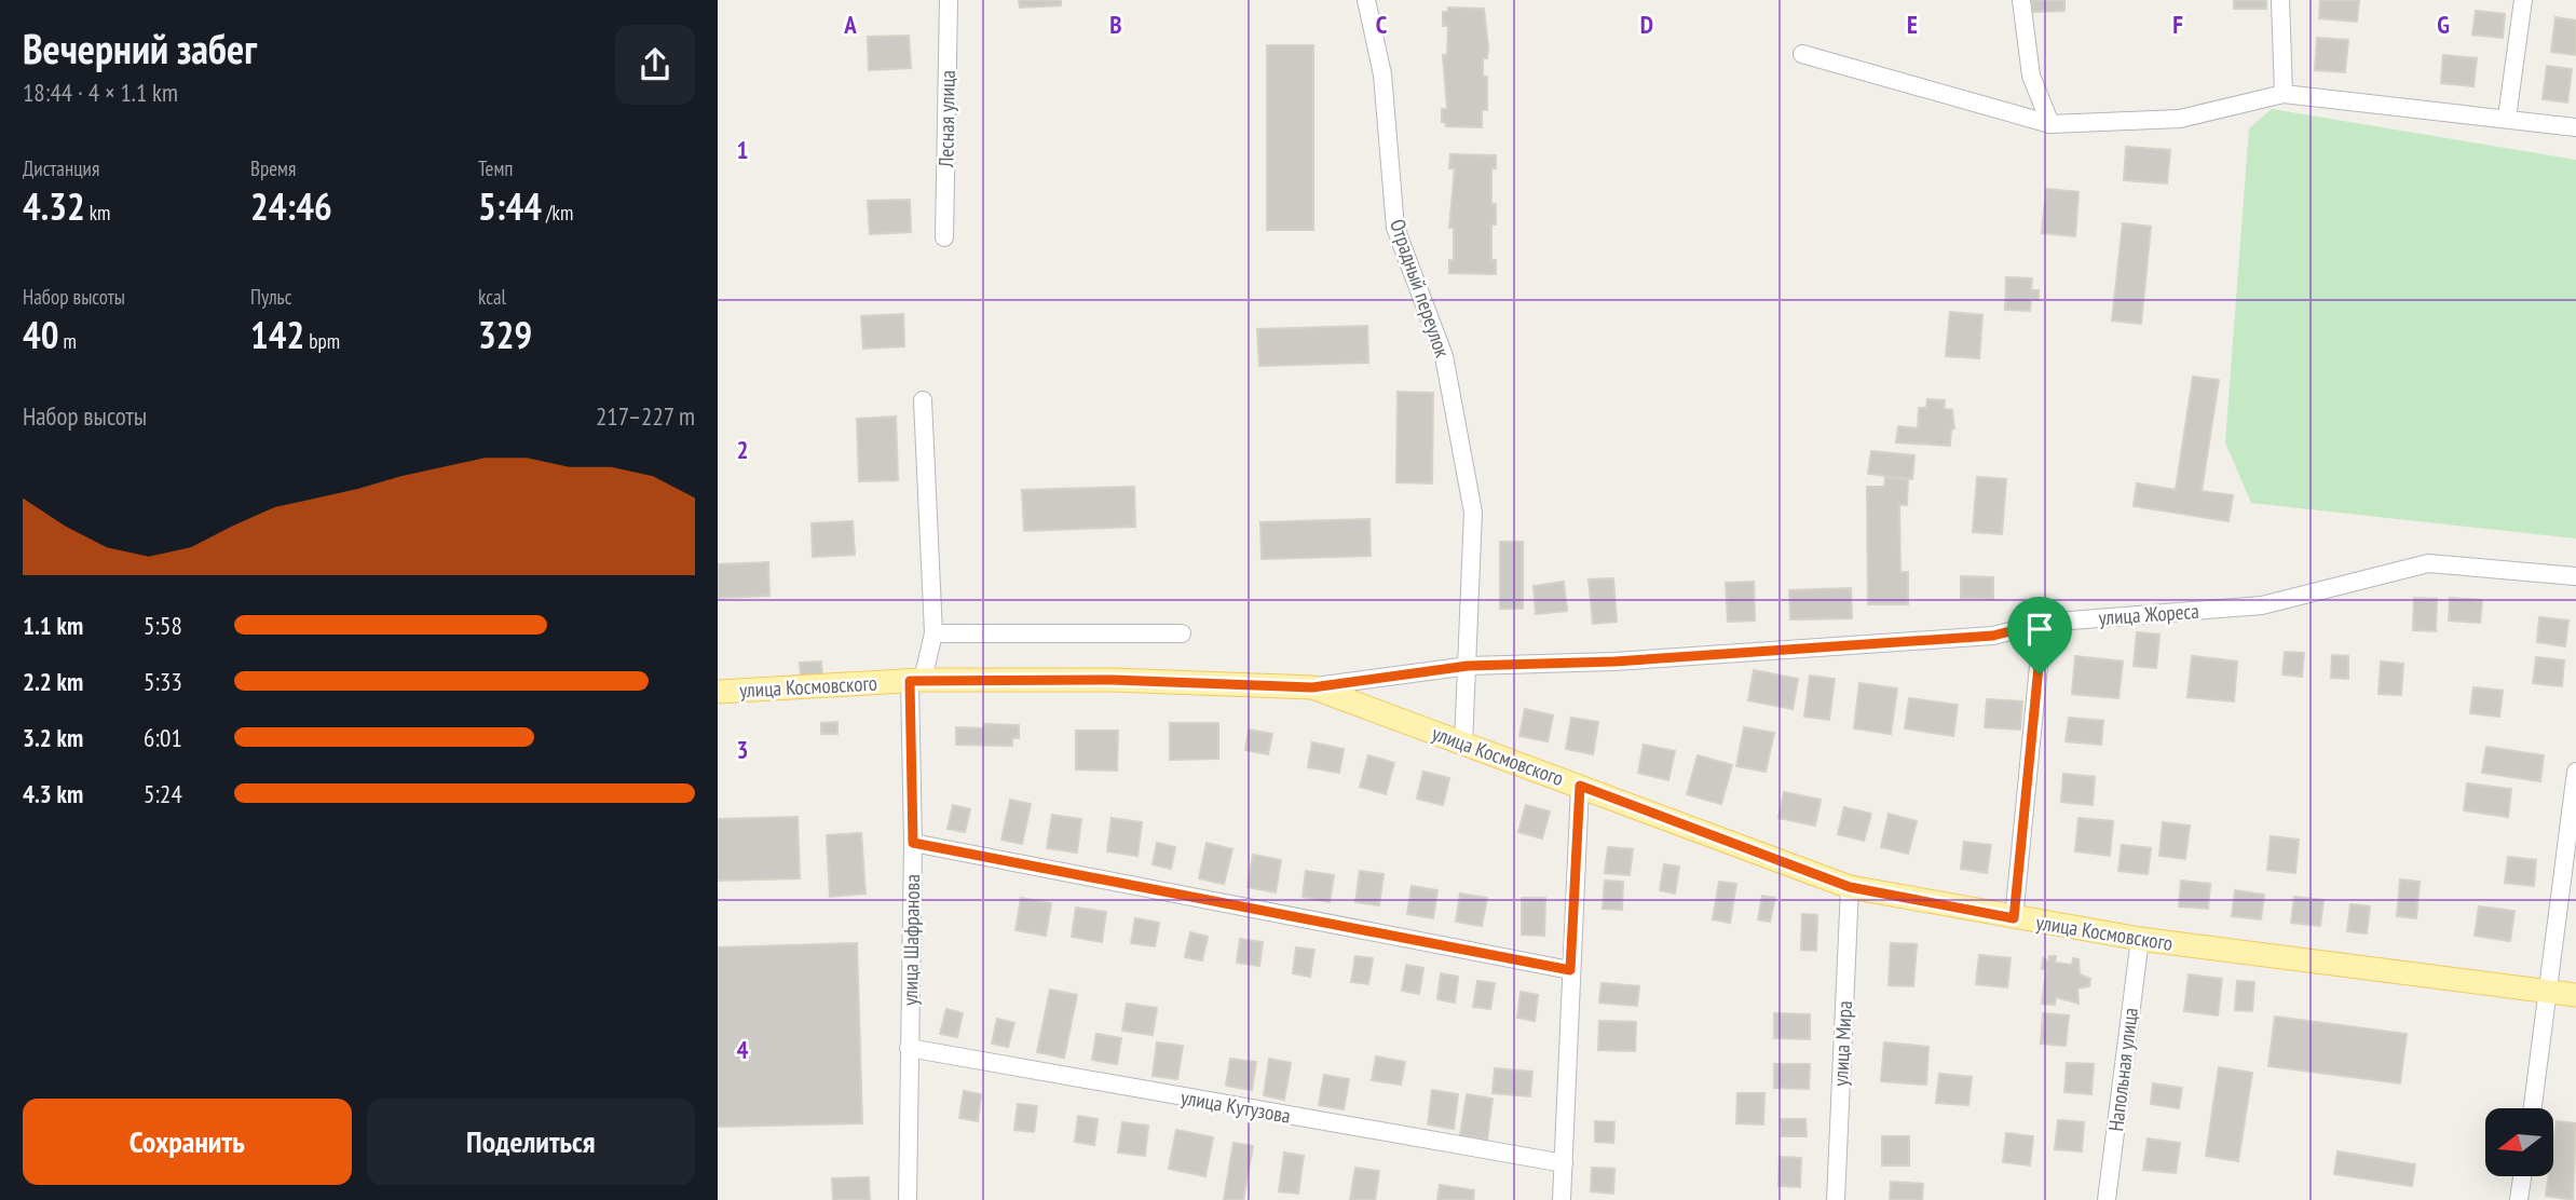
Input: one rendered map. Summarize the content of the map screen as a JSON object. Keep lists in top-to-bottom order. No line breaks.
{"streets":{"main road":["улица Космовского"],"street":["Лесная улица","Отрадный переулок","улица Жореса","улица Шафранова","улица Мира","Напольная улица","улица Кутузова"]},"crossings":[["Отрадный переулок","улица Жореса"],["Отрадный переулок","улица Космовского"],["улица Жореса","улица Космовского"],["улица Космовского","улица Шафранова"],["улица Космовского","улица Мира"],["улица Космовского","Напольная улица"],["улица Шафранова","улица Кутузова"]],"north":"left","page":{"heading":["Вечерний забег","18:44 · 4 × 1.1 km"],"stats":[["Дистанция","4.32 km"],["Время","24:46"],["Темп","5:44 /km"],["Набор высоты","40 m"],["Пульс","142 bpm"],["kcal","329"]],"chart":["Набор высоты","217–227 m"],"list":[{"name":"1.1 km","note":"5:58"},{"name":"2.2 km","note":"5:33"},{"name":"3.2 km","note":"6:01"},{"name":"4.3 km","note":"5:24"}],"buttons":["Сохранить","Поделиться"]},"grid":{"columns":["A","B","C","D","E","F","G"],"rows":["1","2","3","4"]}}
